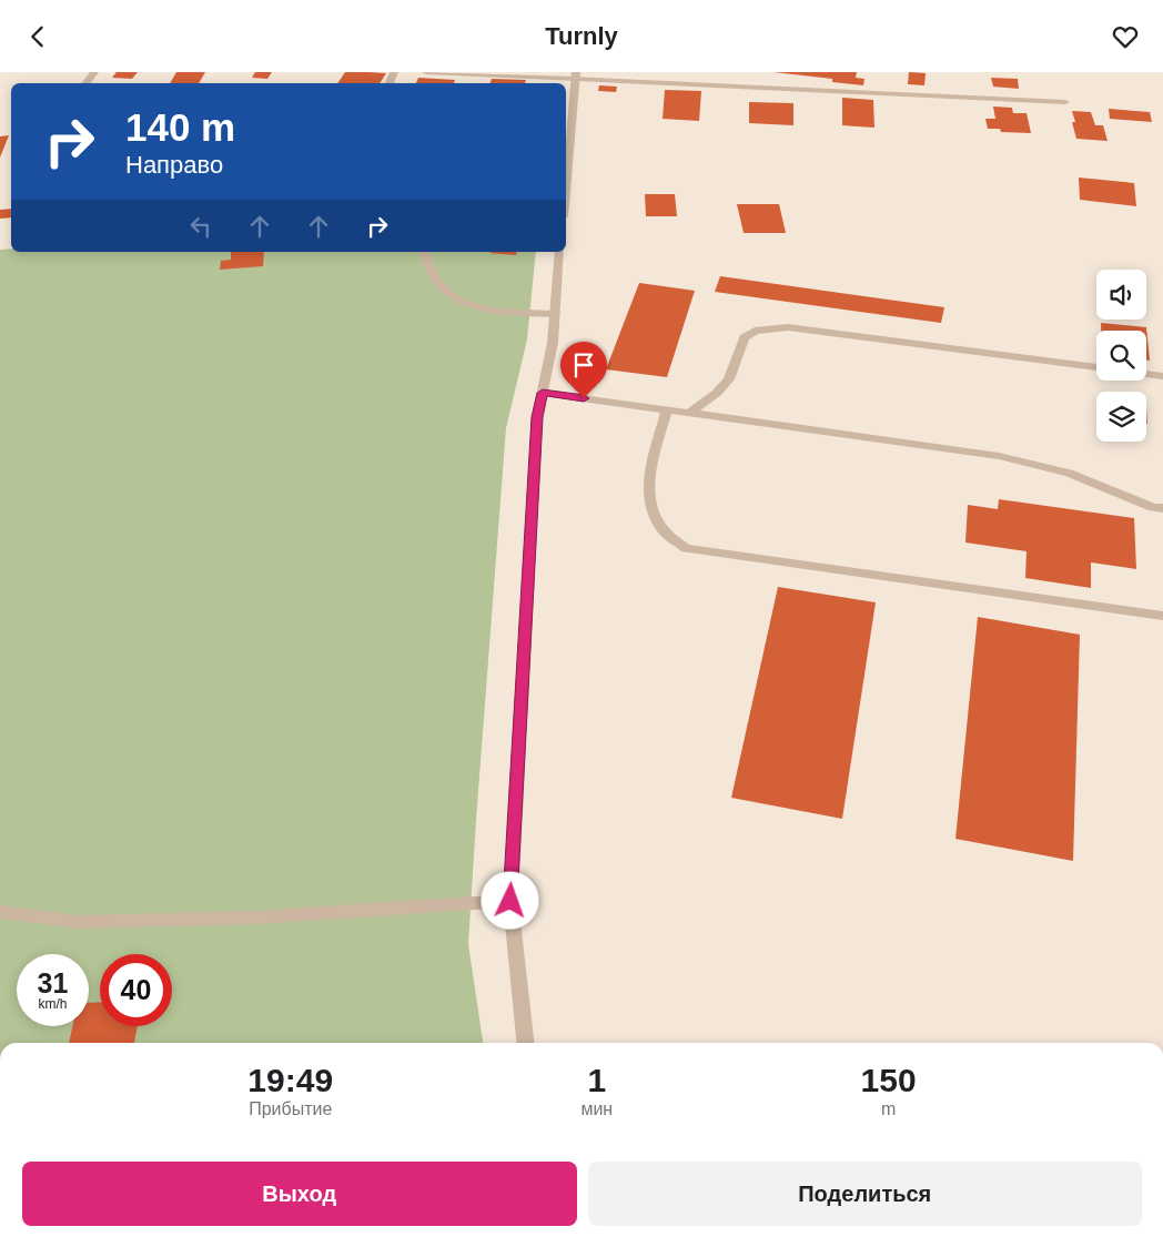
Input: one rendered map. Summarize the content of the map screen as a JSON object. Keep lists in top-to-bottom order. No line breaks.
{"page":{"header":"Turnly","turn":["140 m","Направо"],"speed":"31 km/h","limit":"40","eta":["19:49","Прибытие","1","мин","150","m"],"buttons":["Выход","Поделиться"]}}
